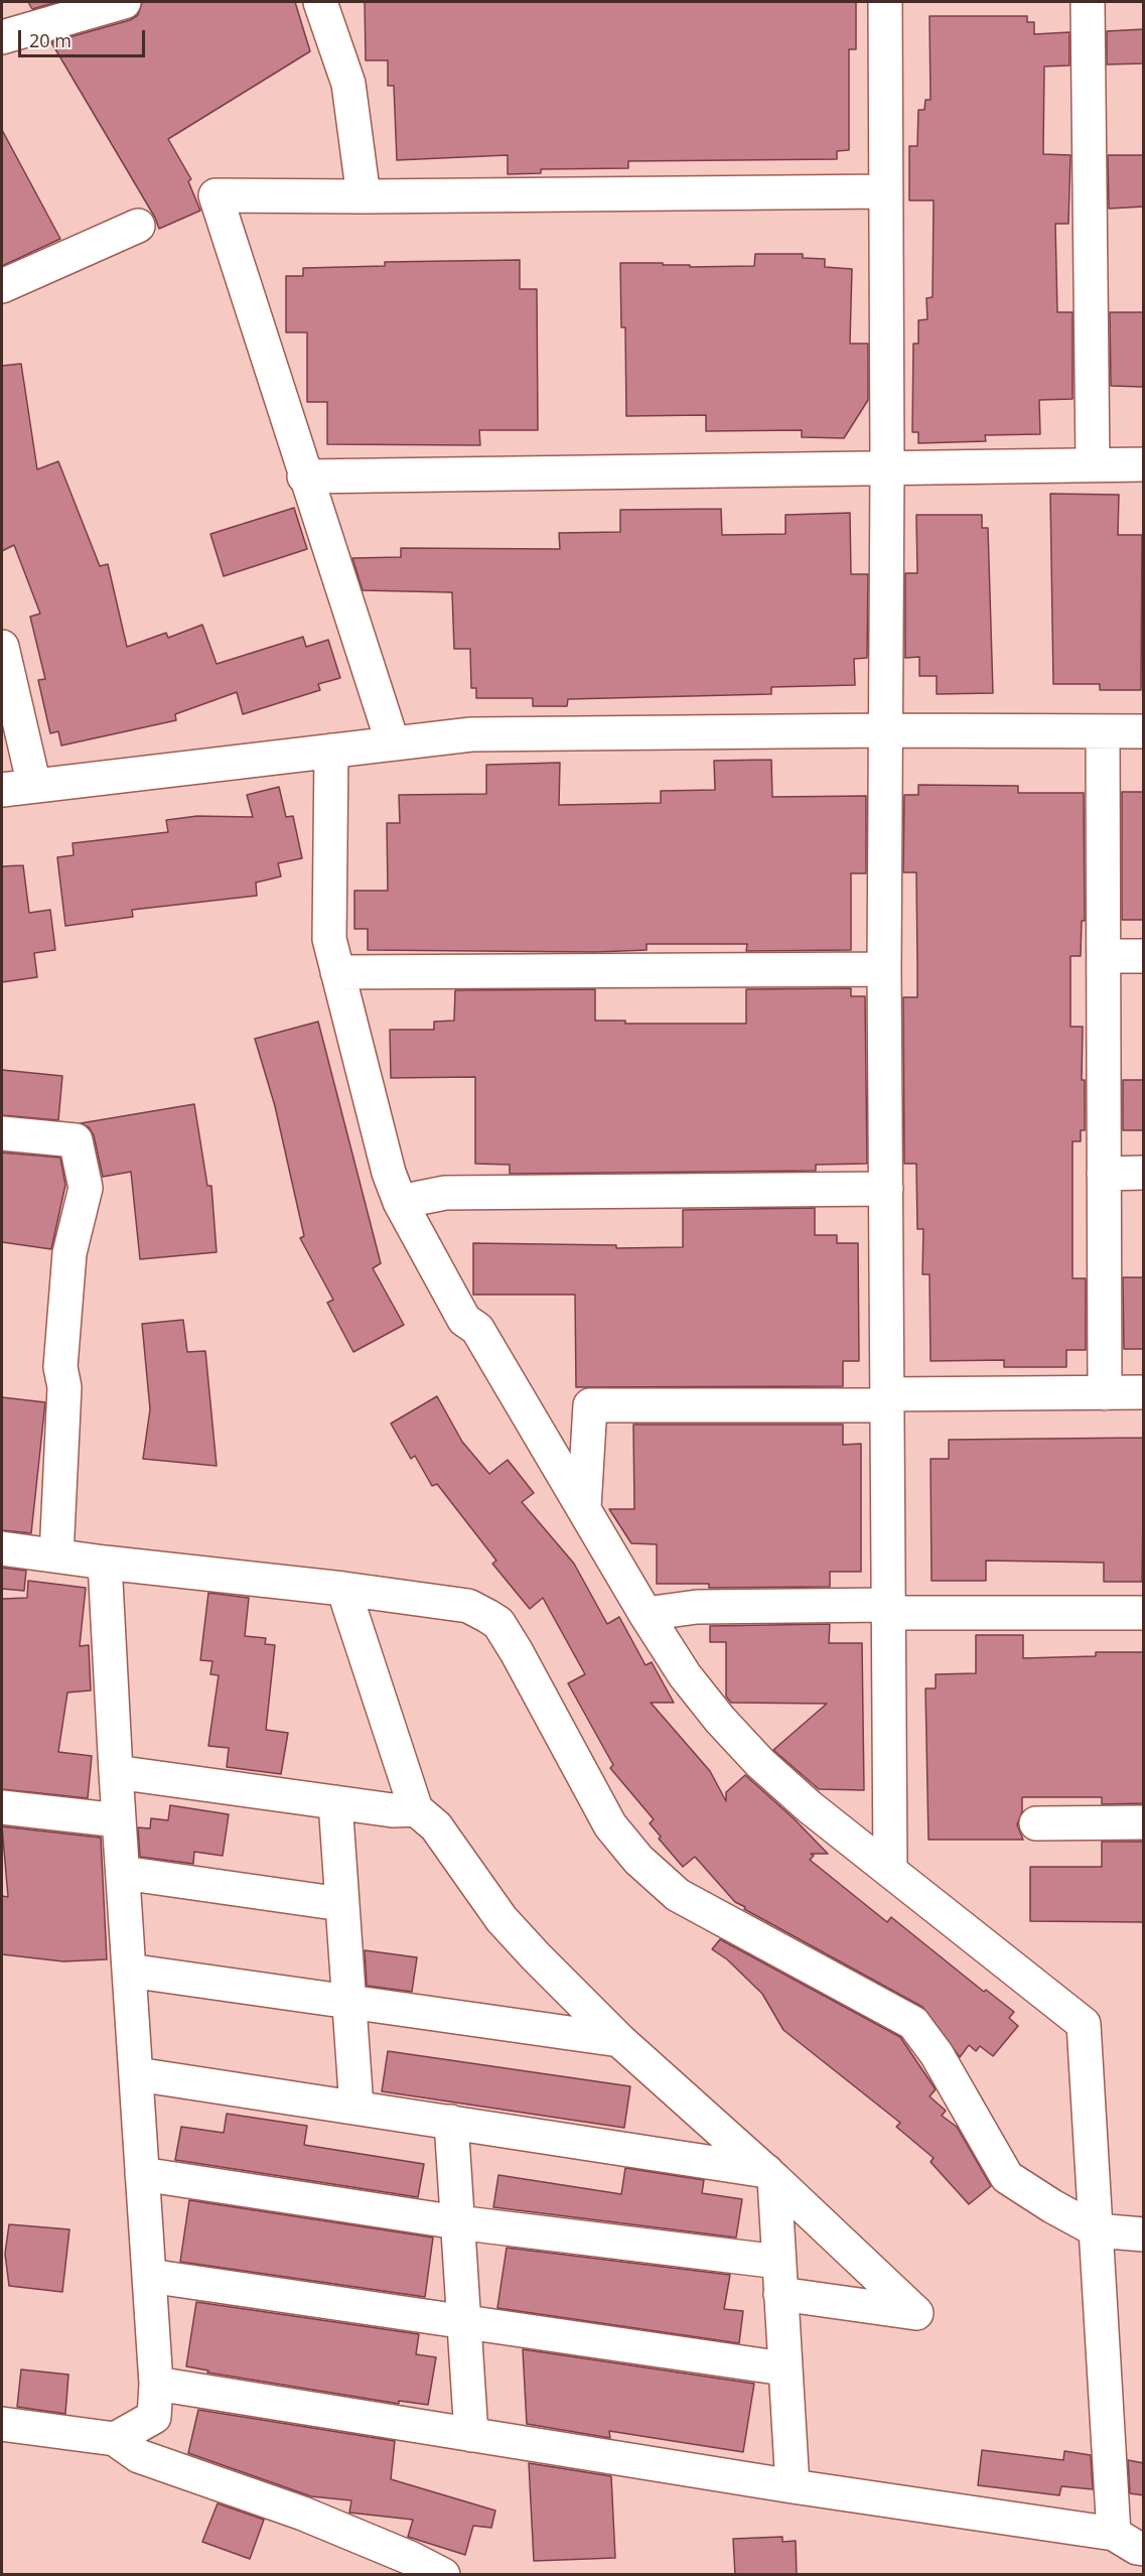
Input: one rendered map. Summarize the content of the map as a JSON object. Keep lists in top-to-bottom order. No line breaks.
{"scale_bar":"20 m"}
